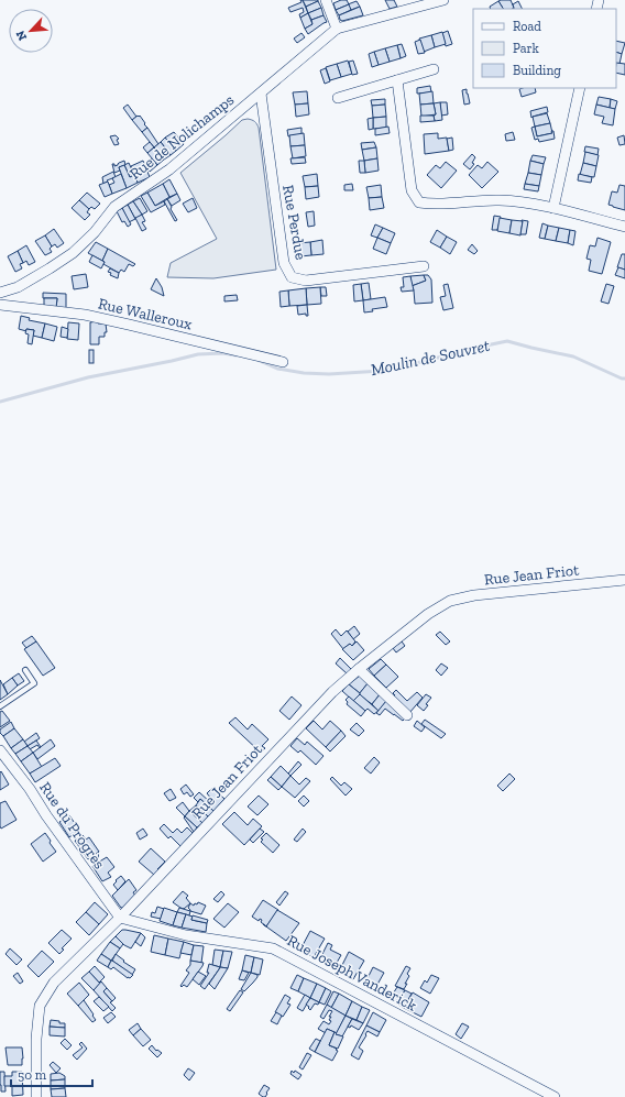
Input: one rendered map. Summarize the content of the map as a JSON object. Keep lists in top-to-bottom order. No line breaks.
{"streets":{"street":["Rue de Nolichamps","Rue Perdue","Rue Walleroux","Rue Jean Friot","Rue du Progrès","Rue Joseph Vanderick"]},"crossings":[["Rue de Nolichamps","Rue Perdue"],["Rue Jean Friot","Rue du Progrès"],["Rue Jean Friot","Rue Joseph Vanderick"],["Rue du Progrès","Rue Joseph Vanderick"]],"water":["Moulin de Souvret"],"legend":["Road","Park","Building"],"scale_bar":"50 m","north":"bottom left"}
